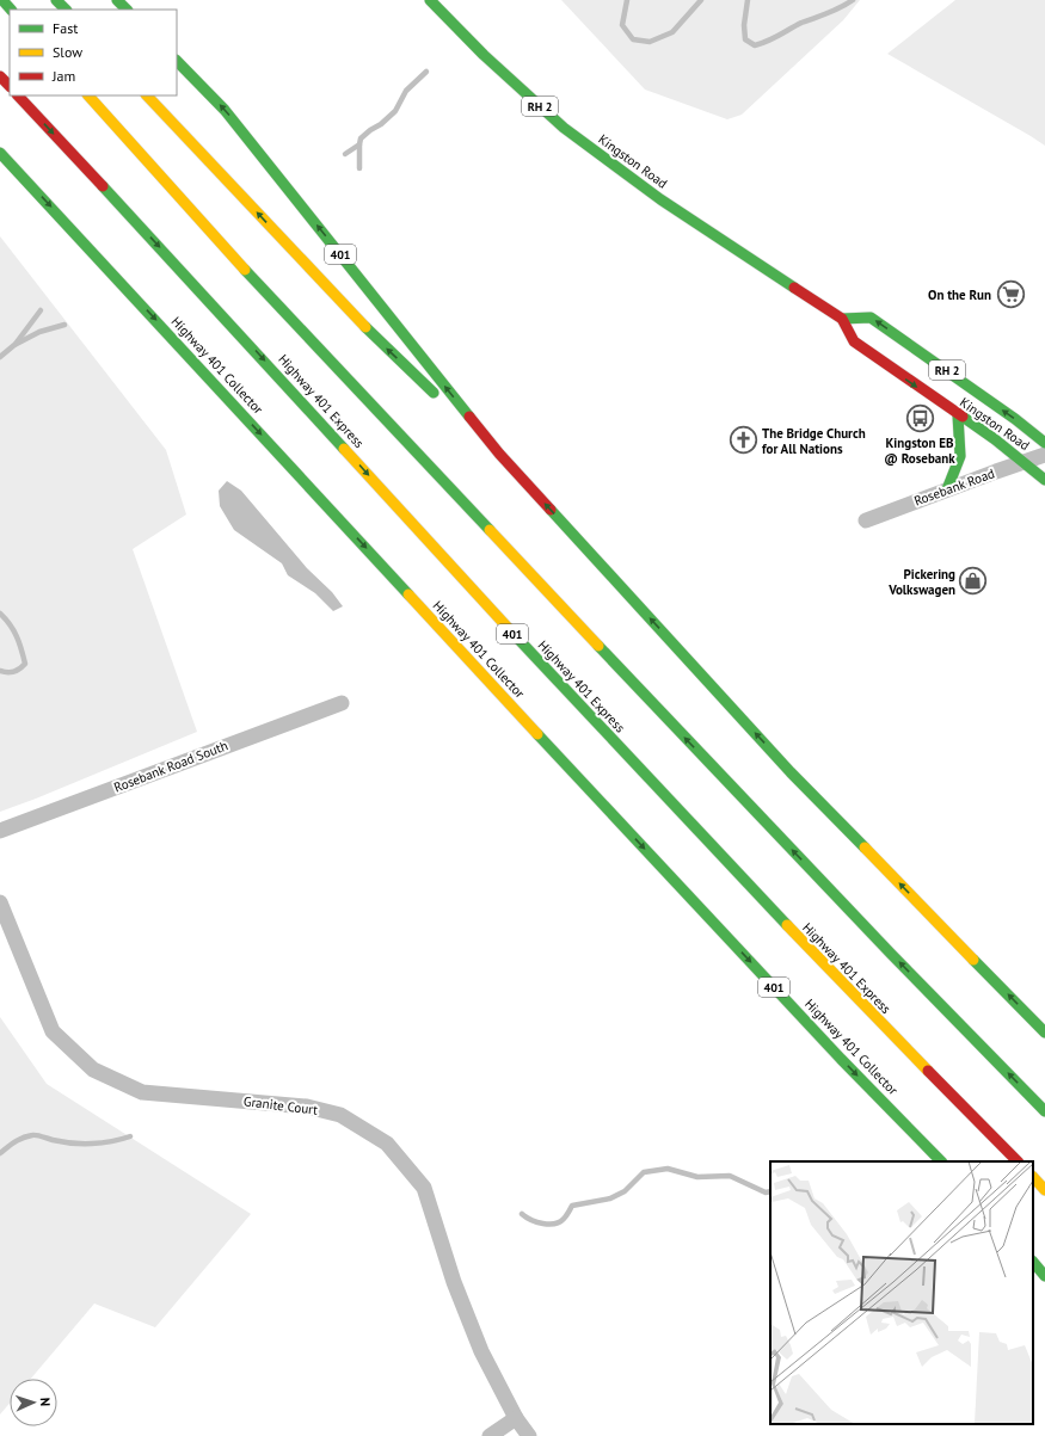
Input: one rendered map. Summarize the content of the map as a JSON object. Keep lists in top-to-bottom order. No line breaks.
{"streets":{"main road":["RH 2","Kingston Road","401","Highway 401 Collector","Highway 401 Express"],"street":["Rosebank Road","Rosebank Road South","Granite Court"]},"crossings":[["Kingston Road","Rosebank Road"]],"one_way":["Highway 401 Collector"],"places":{"supermarket":["On the Run"],"bus stop":["Kingston EB @ Rosebank"],"church":["The Bridge Church for All Nations"],"shop":["Pickering Volkswagen"]},"legend":["Fast","Slow","Jam"],"north":"right"}
